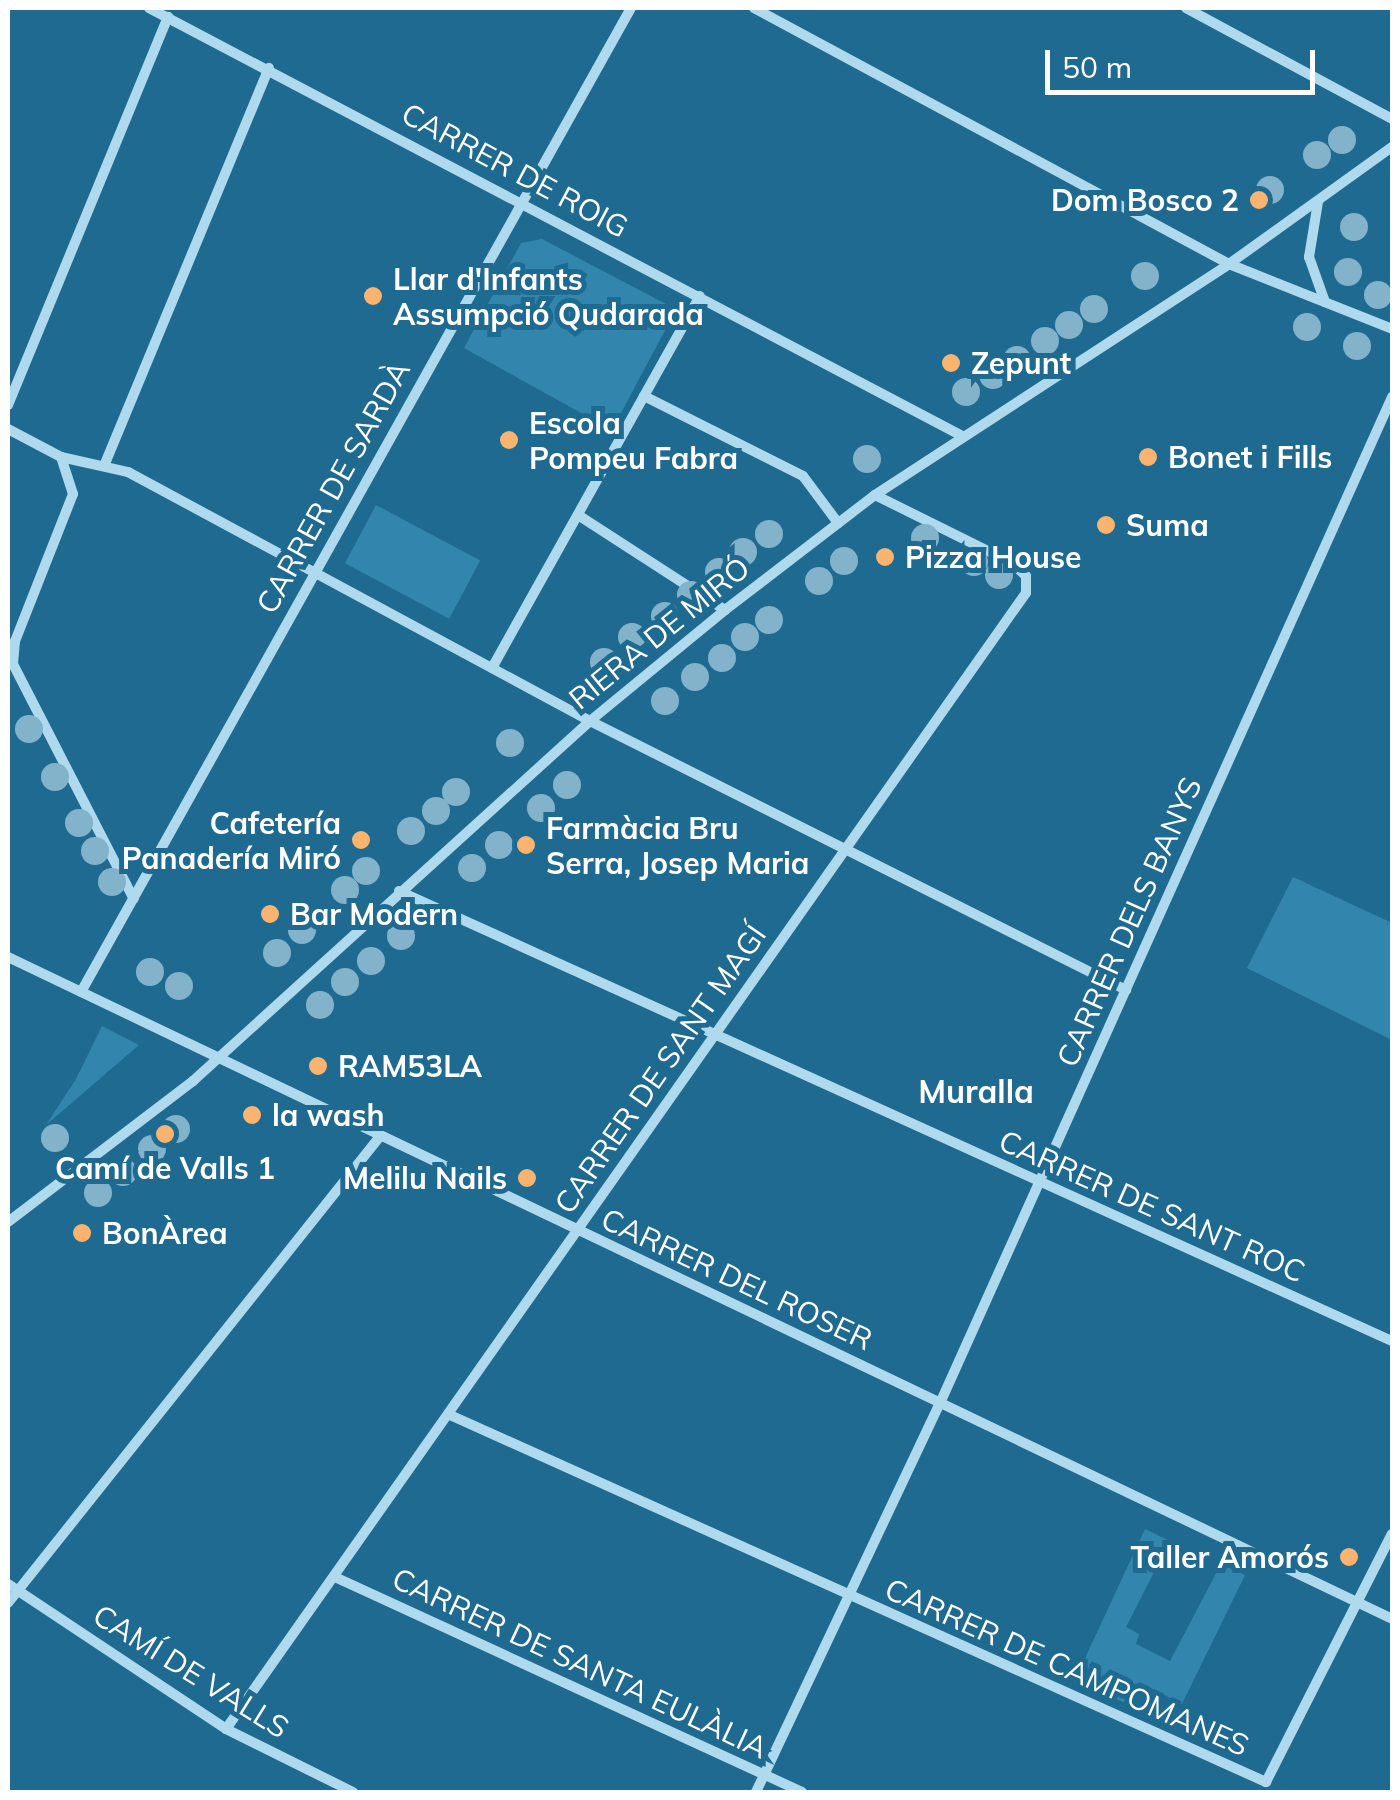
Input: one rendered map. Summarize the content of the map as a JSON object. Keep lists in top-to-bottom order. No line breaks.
{"streets":{"street":["CARRER DE ROIG","CARRER DE SARDÀ","RIERA DE MIRÓ","CARRER DELS BANYS","CARRER DE SANT MAGÍ","CARRER DE SANT ROC","CARRER DEL ROSER","CARRER DE SANTA EULÀLIA","CARRER DE CAMPOMANES","CAMÍ DE VALLS"]},"crossings":[["CARRER DE ROIG","CARRER DE SARDÀ"],["CARRER DE ROIG","RIERA DE MIRÓ"],["CARRER DE SARDÀ","CARRER DEL ROSER"],["RIERA DE MIRÓ","CARRER DE SANT MAGÍ"],["RIERA DE MIRÓ","CARRER DE SANT ROC"],["RIERA DE MIRÓ","CARRER DEL ROSER"],["CARRER DELS BANYS","CARRER DE SANT ROC"],["CARRER DELS BANYS","CARRER DEL ROSER"],["CARRER DELS BANYS","CARRER DE SANTA EULÀLIA"],["CARRER DELS BANYS","CARRER DE CAMPOMANES"],["CARRER DE SANT MAGÍ","CARRER DE SANT ROC"],["CARRER DE SANT MAGÍ","CARRER DEL ROSER"],["CARRER DE SANT MAGÍ","CARRER DE SANTA EULÀLIA"],["CARRER DE SANT MAGÍ","CARRER DE CAMPOMANES"],["CARRER DE SANT MAGÍ","CAMÍ DE VALLS"],["CARRER DEL ROSER","CARRER DE CAMPOMANES"]],"districts":["Muralla"],"places":["Dom Bosco 2","Llar d'Infants Assumpció Qudarada","Zepunt","Escola Pompeu Fabra","Bonet i Fills","Suma","Pizza House","Cafetería Panadería Miró","Farmàcia Bru Serra, Josep Maria","Bar Modern","RAM53LA","la wash","Camí de Valls 1","Melilu Nails","BonÀrea","Taller Amorós"],"scale_bar":"50 m"}
